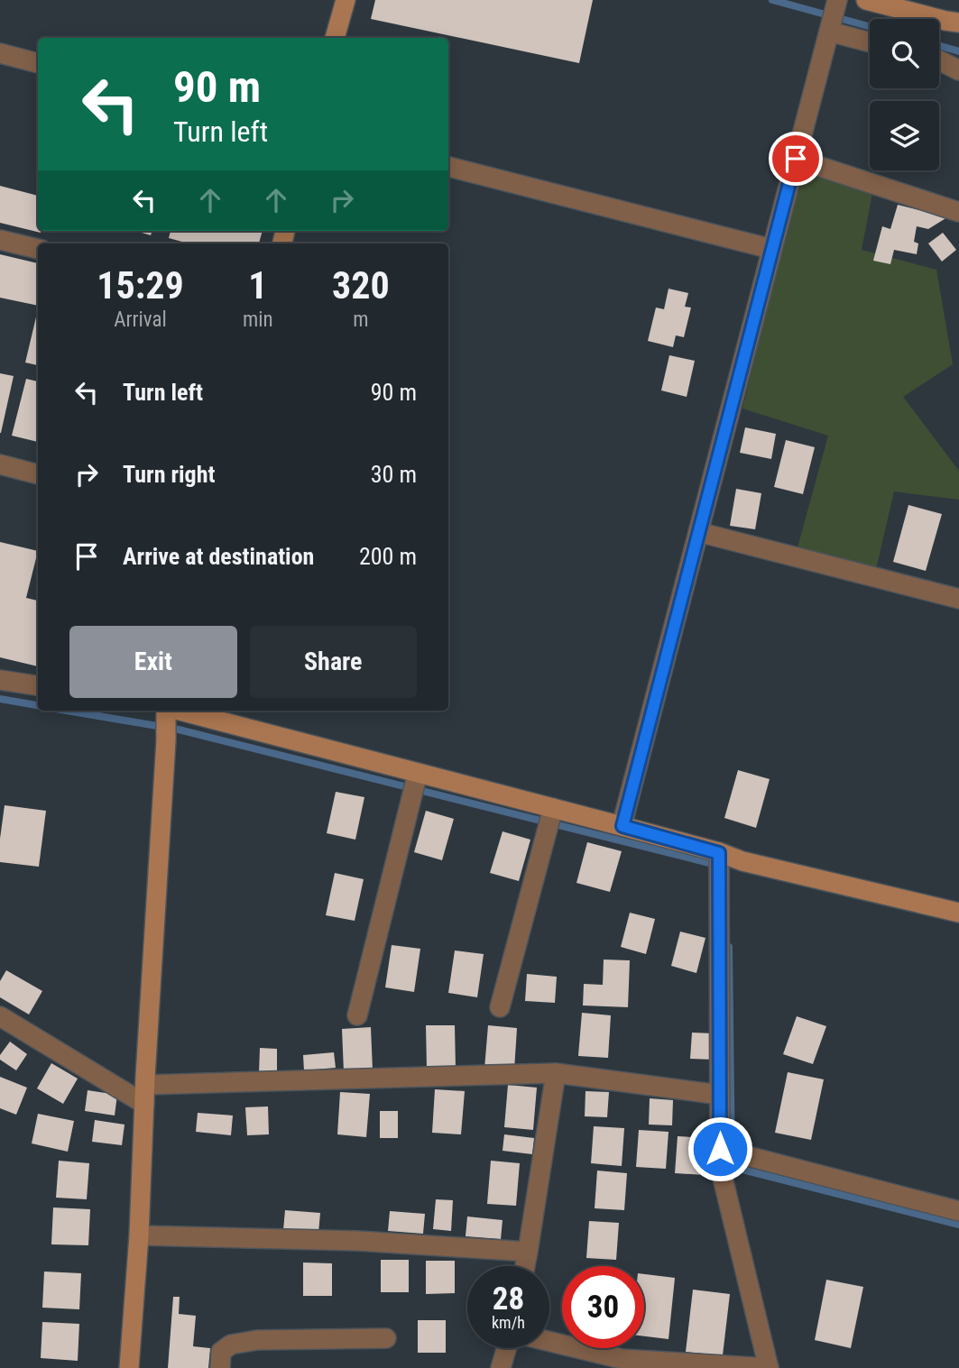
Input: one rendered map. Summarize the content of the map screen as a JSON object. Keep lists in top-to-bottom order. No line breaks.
{"page":{"turn":["90 m","Turn left"],"eta":["15:29","Arrival","1","min","320","m"],"list":[{"name":"Turn left","value":"90 m"},{"name":"Turn right","value":"30 m"},{"name":"Arrive at destination","value":"200 m"}],"buttons":["Exit","Share"],"speed":"28 km/h","limit":"30"}}
